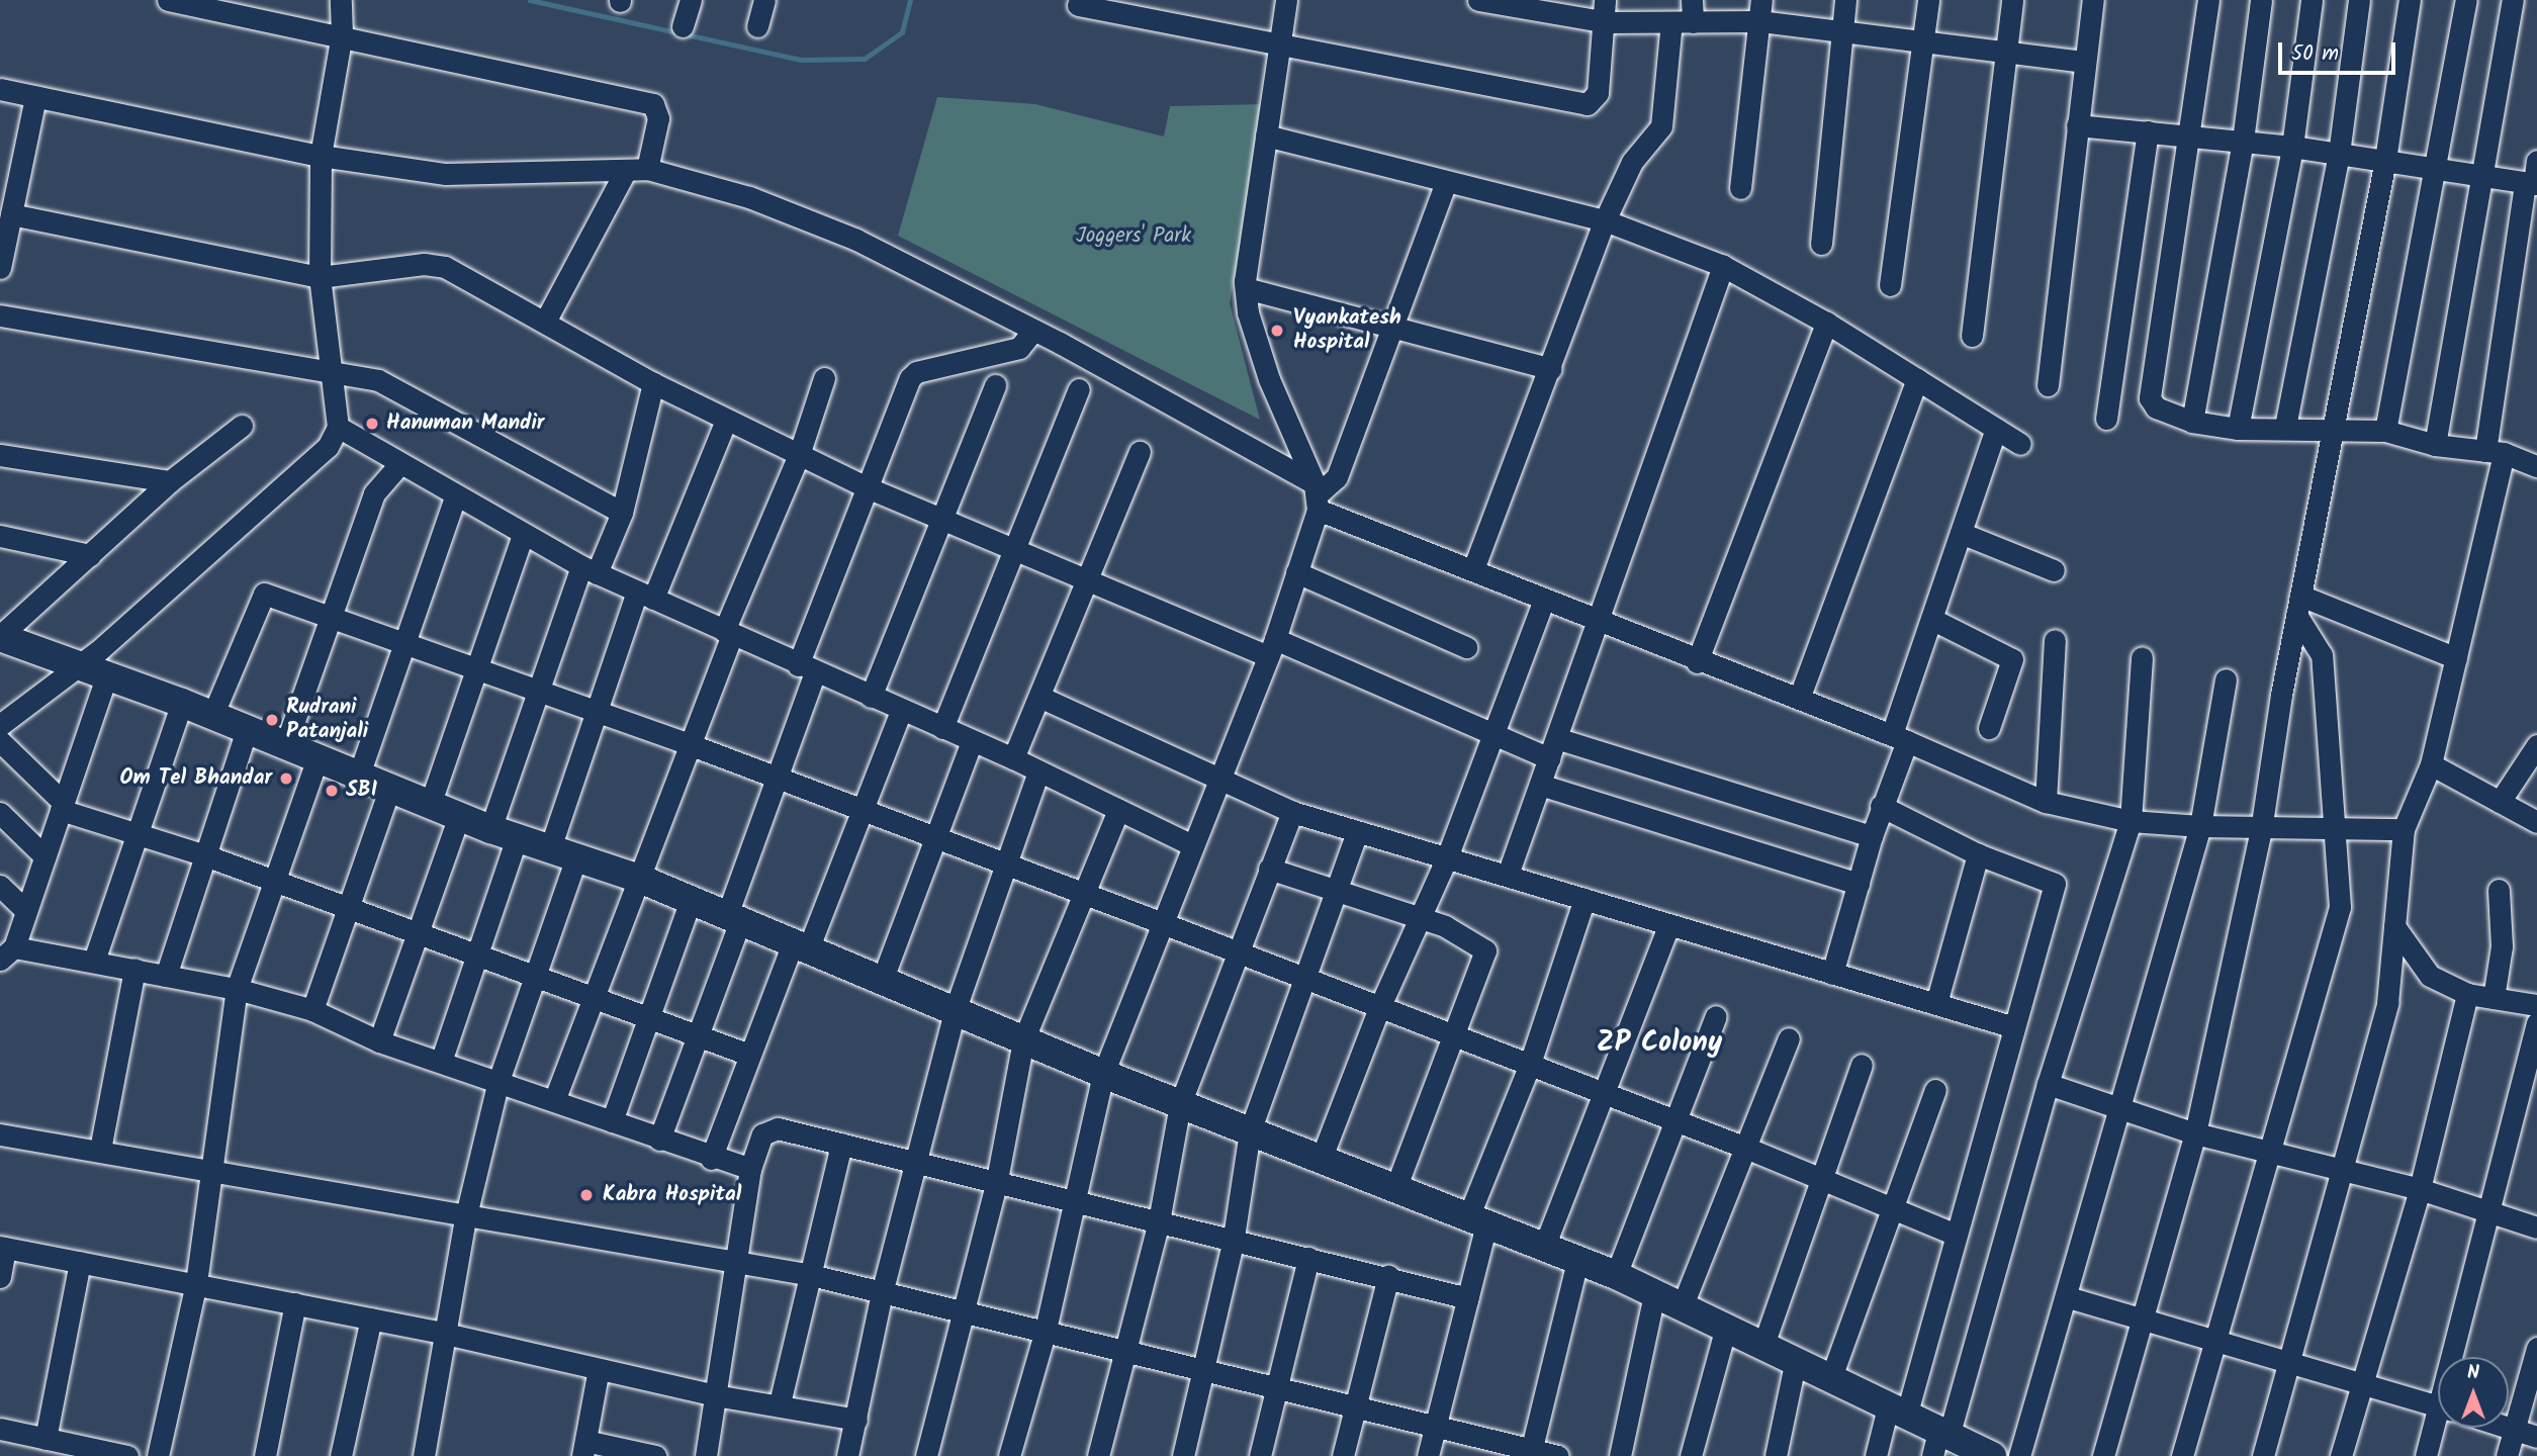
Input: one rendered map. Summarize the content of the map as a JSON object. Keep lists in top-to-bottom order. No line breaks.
{"districts":["ZP Colony"],"parks":["Joggers' Park"],"places":["Vyankatesh Hospital","Hanuman Mandir","Rudrani Patanjali","Om Tel Bhandar","SBI","Kabra Hospital"],"scale_bar":"50 m","north":"top"}
